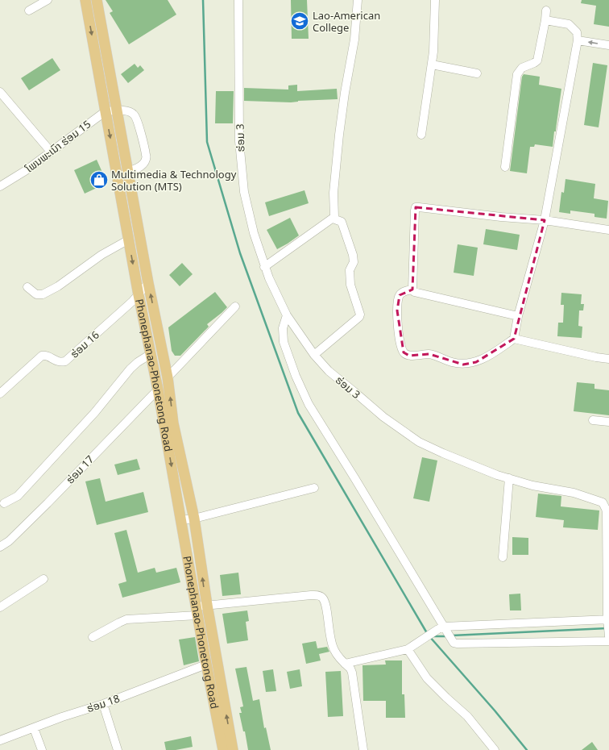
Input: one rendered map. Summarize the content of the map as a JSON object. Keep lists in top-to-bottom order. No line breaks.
{"streets":{"main road":["Phonephanao-Phonetong Road"],"street":["ຮ່ອມ 3","ໂພນພະເນົາ ຮ່ອມ 15","ຮ່ອມ 16","ຮ່ອມ 17","ຮ່ອມ 18"]},"crossings":[["ໂພນພະເນົາ ຮ່ອມ 15","Phonephanao-Phonetong Road"],["ຮ່ອມ 16","Phonephanao-Phonetong Road"],["Phonephanao-Phonetong Road","ຮ່ອມ 17"],["Phonephanao-Phonetong Road","ຮ່ອມ 18"]],"places":{"school or university":["Lao-American College"],"shop":["Multimedia & Technology Solution (MTS)"]}}
